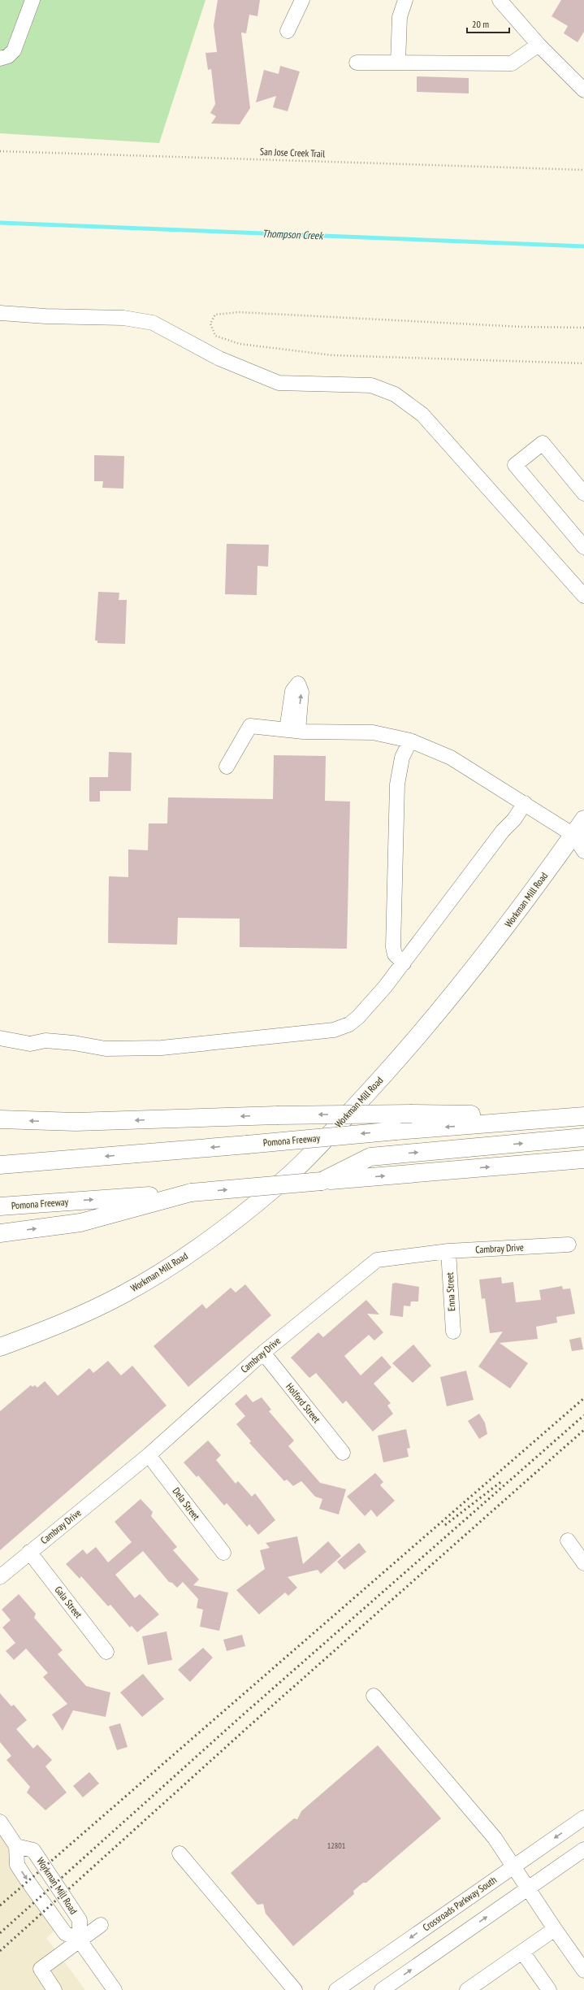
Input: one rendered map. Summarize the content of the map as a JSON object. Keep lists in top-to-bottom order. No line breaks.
{"streets":{"main road":["Workman Mill Road","Pomona Freeway"],"street":["Cambray Drive","Enna Street","Holford Street","Dela Street","Gala Street","Crossroads Parkway South"],"path":["San Jose Creek Trail"]},"crossings":[["Cambray Drive","Enna Street"],["Cambray Drive","Holford Street"],["Cambray Drive","Dela Street"],["Cambray Drive","Gala Street"]],"water":["Thompson Creek"],"house_numbers":["12801"],"scale_bar":"20 m"}
